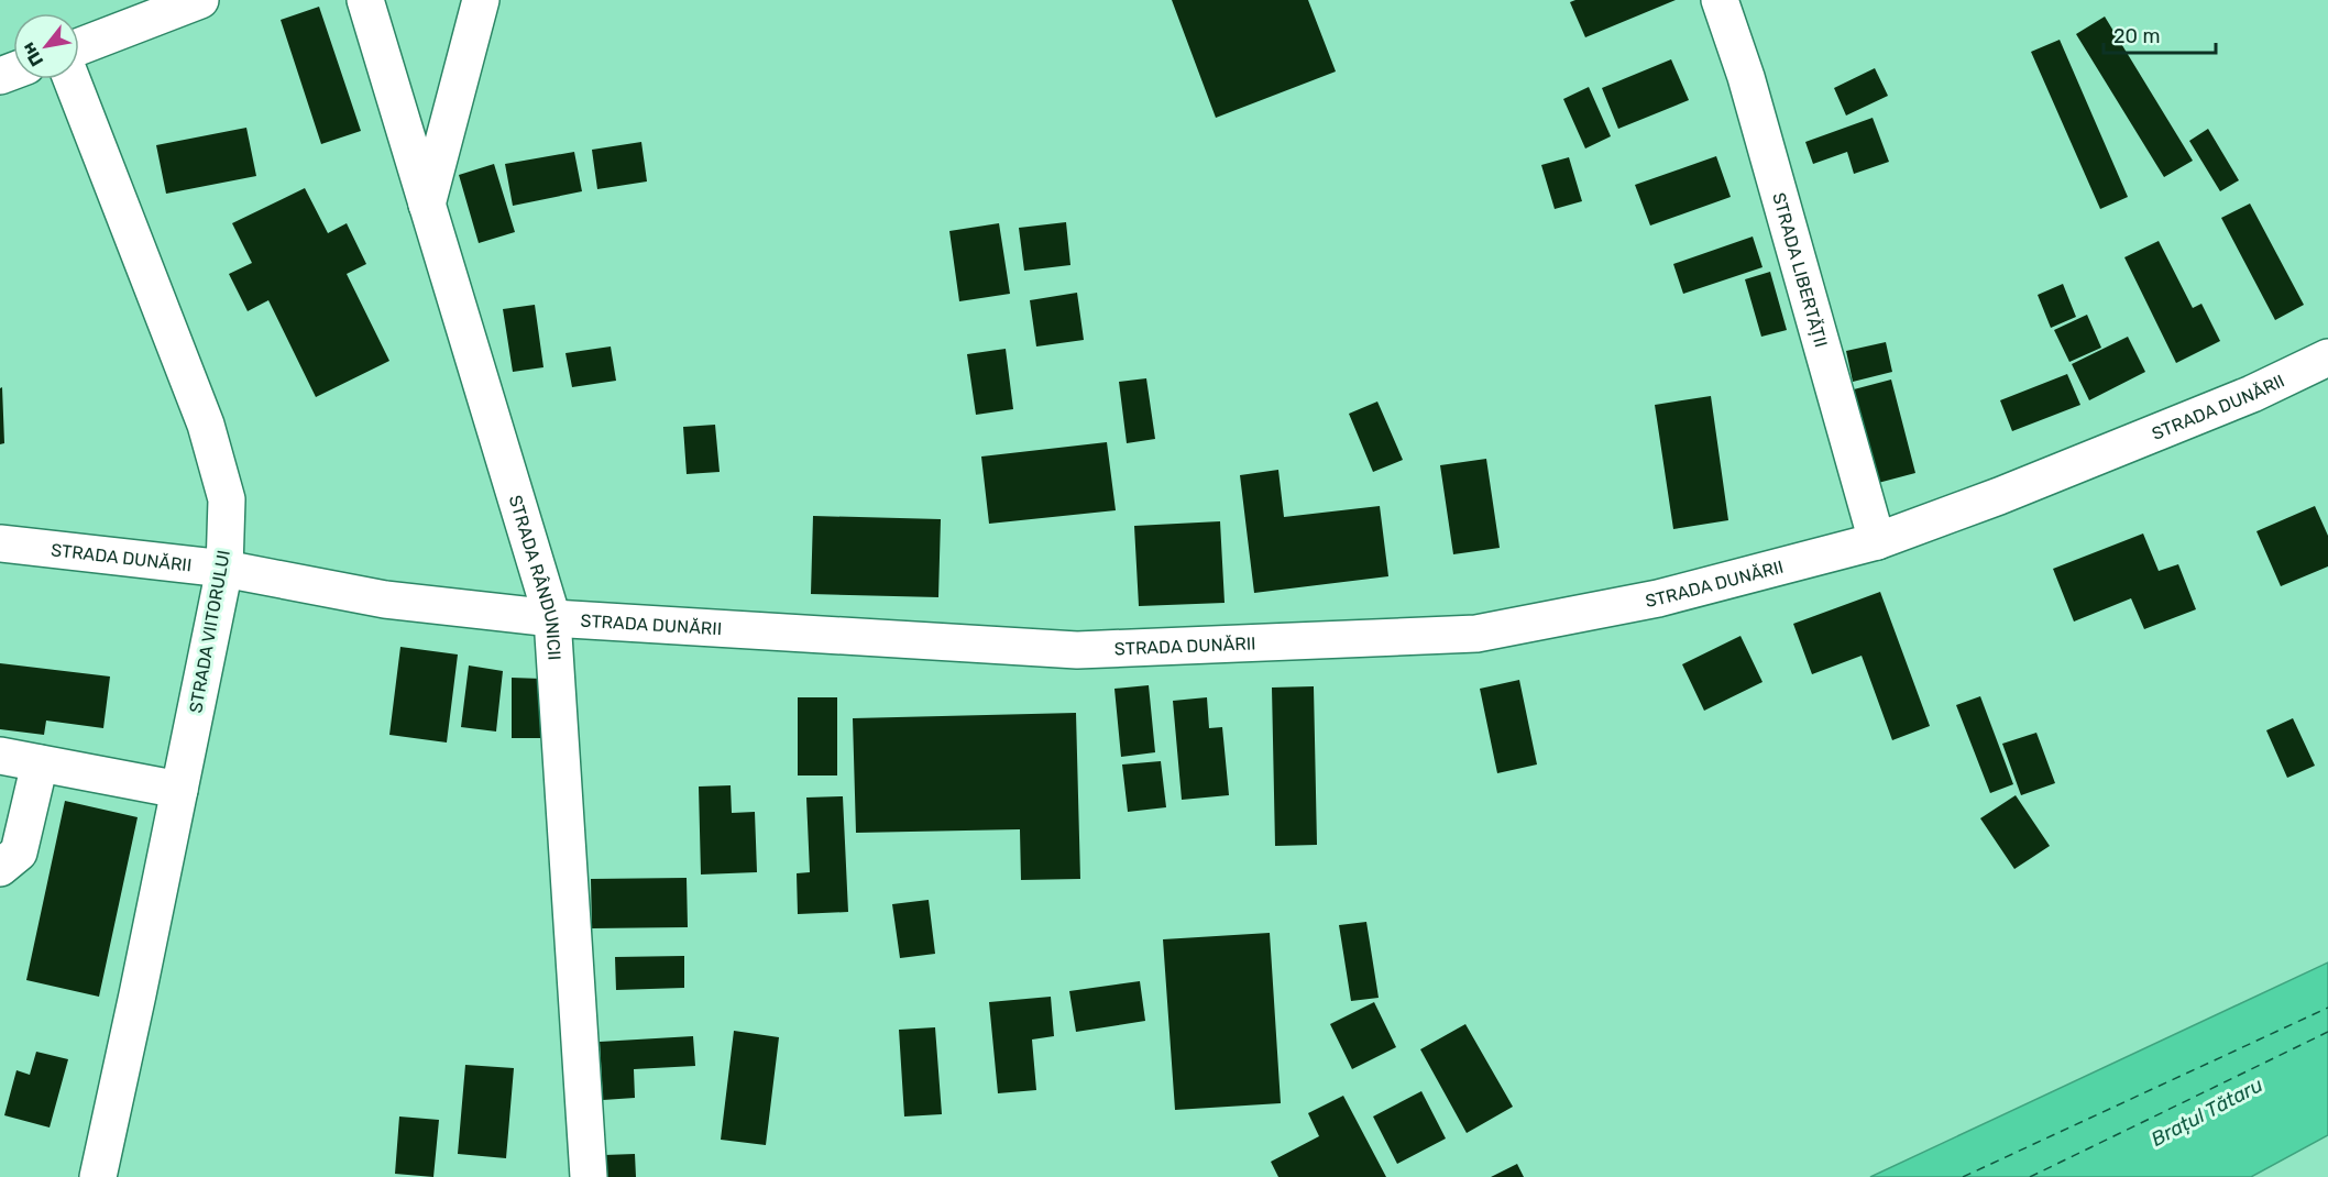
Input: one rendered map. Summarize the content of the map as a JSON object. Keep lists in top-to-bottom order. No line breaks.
{"streets":{"street":["STRADA LIBERTĂȚII","STRADA DUNĂRII","STRADA RÂNDUNICII","STRADA VIITORULUI"]},"crossings":[["STRADA LIBERTĂȚII","STRADA DUNĂRII"],["STRADA DUNĂRII","STRADA RÂNDUNICII"],["STRADA DUNĂRII","STRADA VIITORULUI"]],"water":["Brațul Tătaru"],"scale_bar":"20 m","north":"bottom left"}
